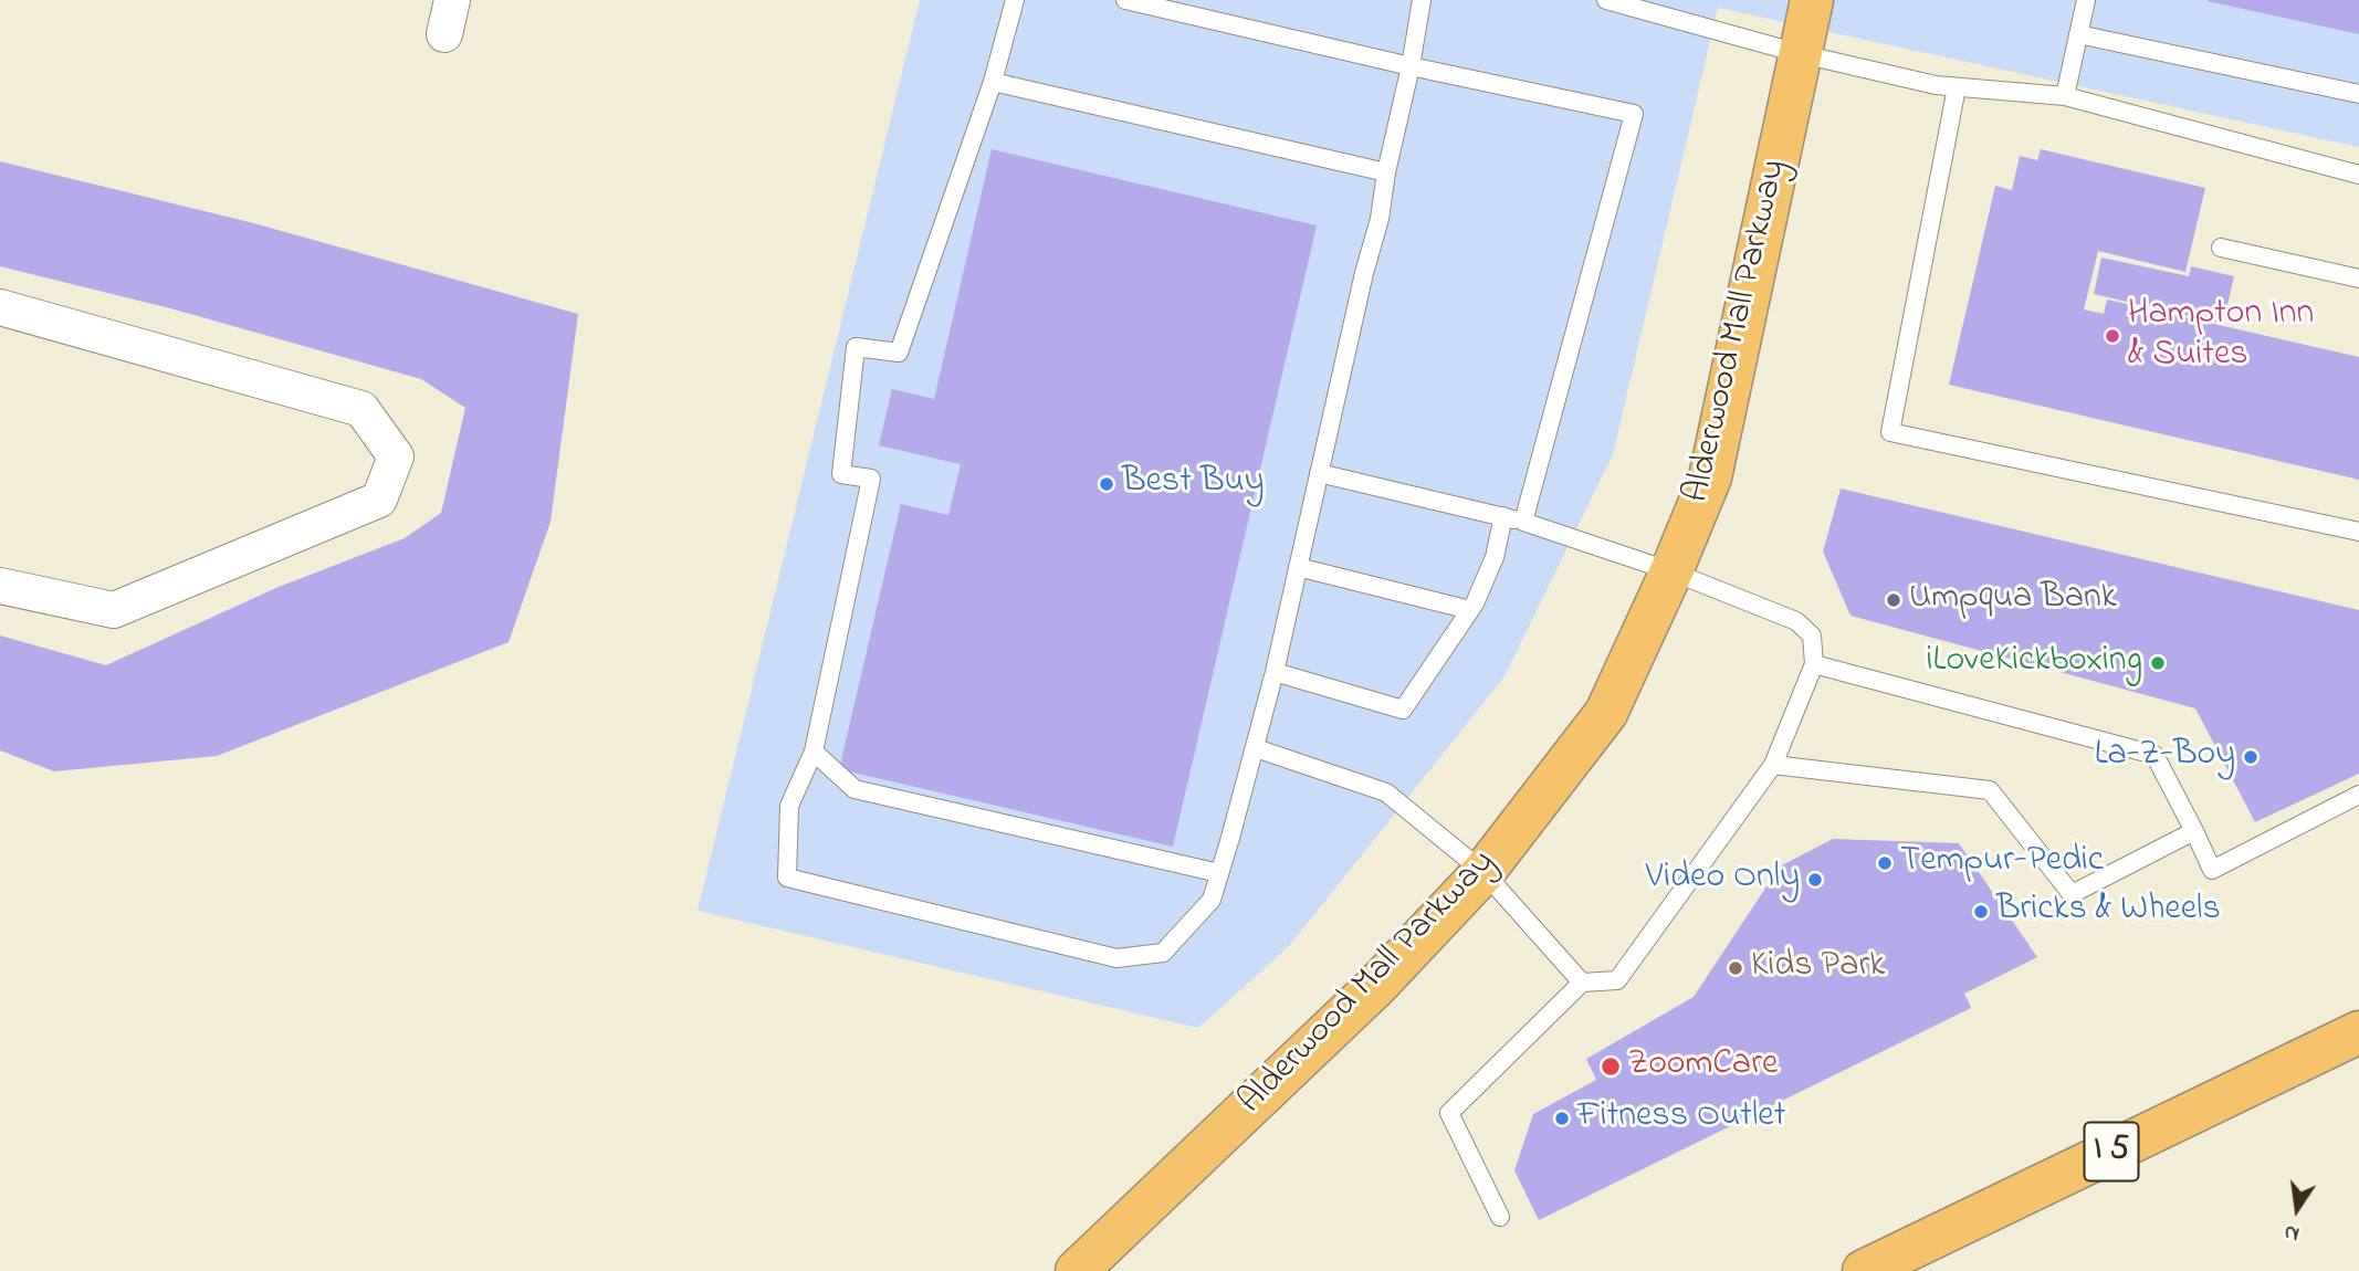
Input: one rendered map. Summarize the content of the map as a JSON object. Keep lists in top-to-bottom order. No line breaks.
{"streets":{"main road":["Alderwood Mall Parkway","I 5"]},"places":["Hampton Inn & Suites","Best Buy","Umpqua Bank","iLoveKickboxing","La-Z-Boy","Tempur-Pedic","Video Only","Bricks & Wheels","Kids Park","ZoomCare","Fitness Outlet"],"north":"bottom"}
